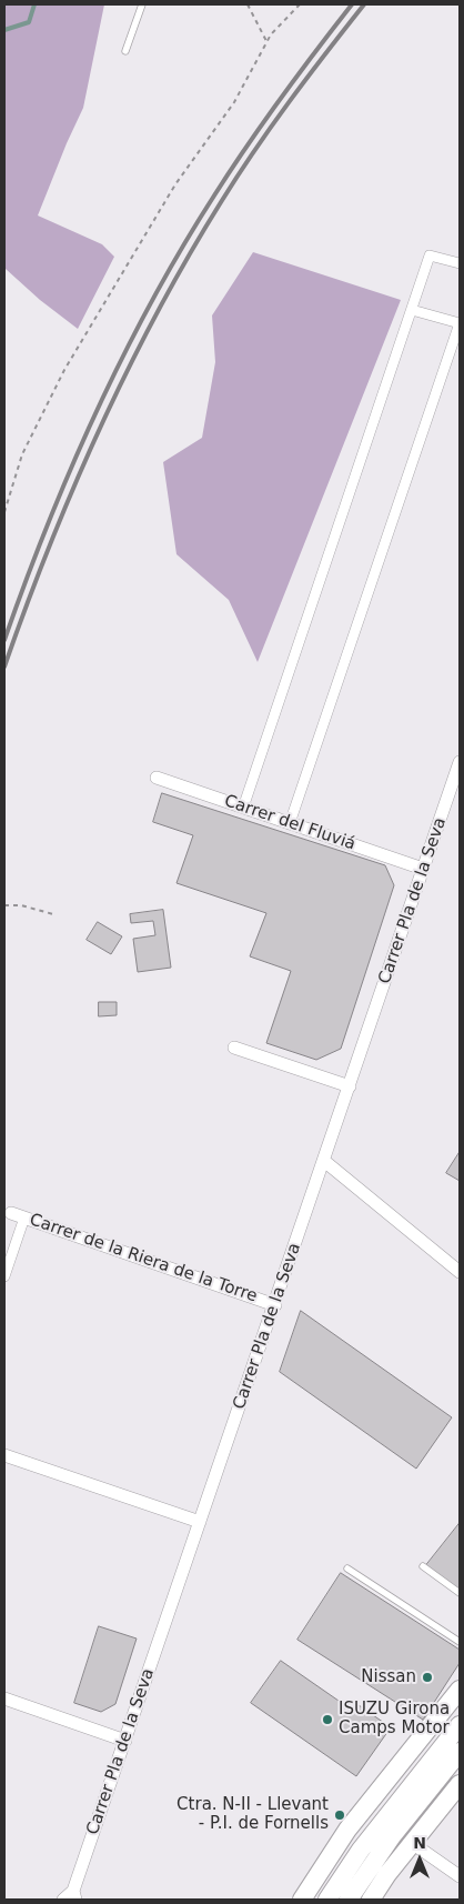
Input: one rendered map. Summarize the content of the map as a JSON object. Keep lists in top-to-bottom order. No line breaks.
{"streets":{"street":["Carrer del Fluviá","Carrer Pla de la Seva","Carrer de la Riera de la Torre"]},"crossings":[["Carrer del Fluviá","Carrer Pla de la Seva"],["Carrer Pla de la Seva","Carrer de la Riera de la Torre"]],"places":["Nissan","ISUZU Girona Camps Motor","Ctra. N-II - Llevant - P.I. de Fornells"],"north":"top"}
